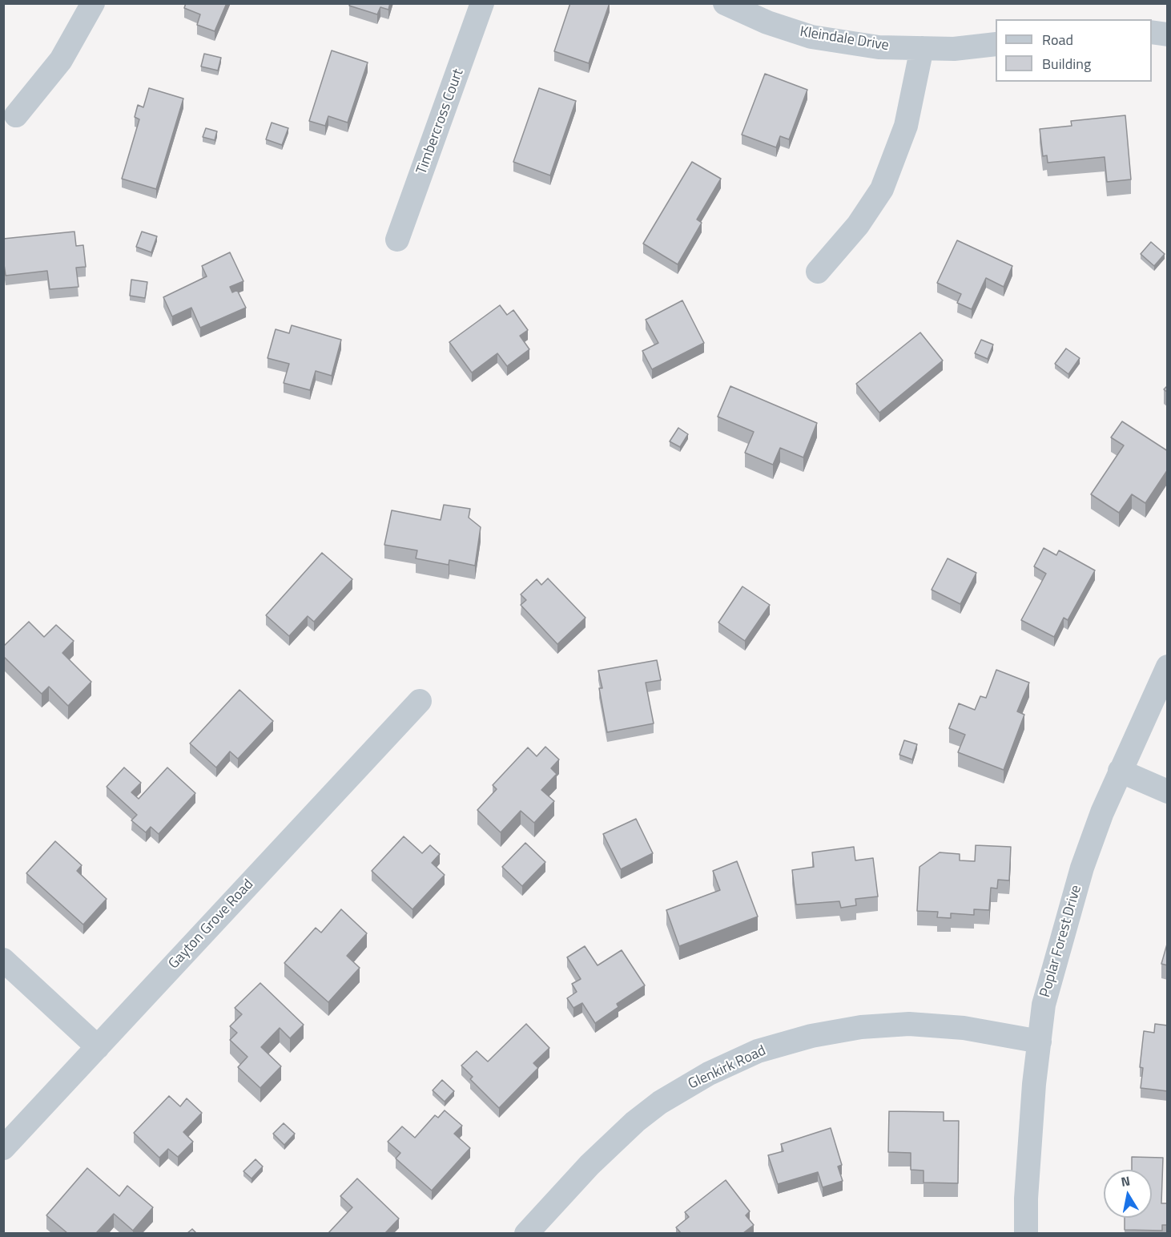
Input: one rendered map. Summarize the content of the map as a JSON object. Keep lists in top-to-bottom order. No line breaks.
{"streets":{"street":["Kleindale Drive","Timbercross Court","Gayton Grove Road","Poplar Forest Drive","Glenkirk Road"]},"crossings":[["Poplar Forest Drive","Glenkirk Road"]],"legend":["Road","Building"],"north":"top"}
